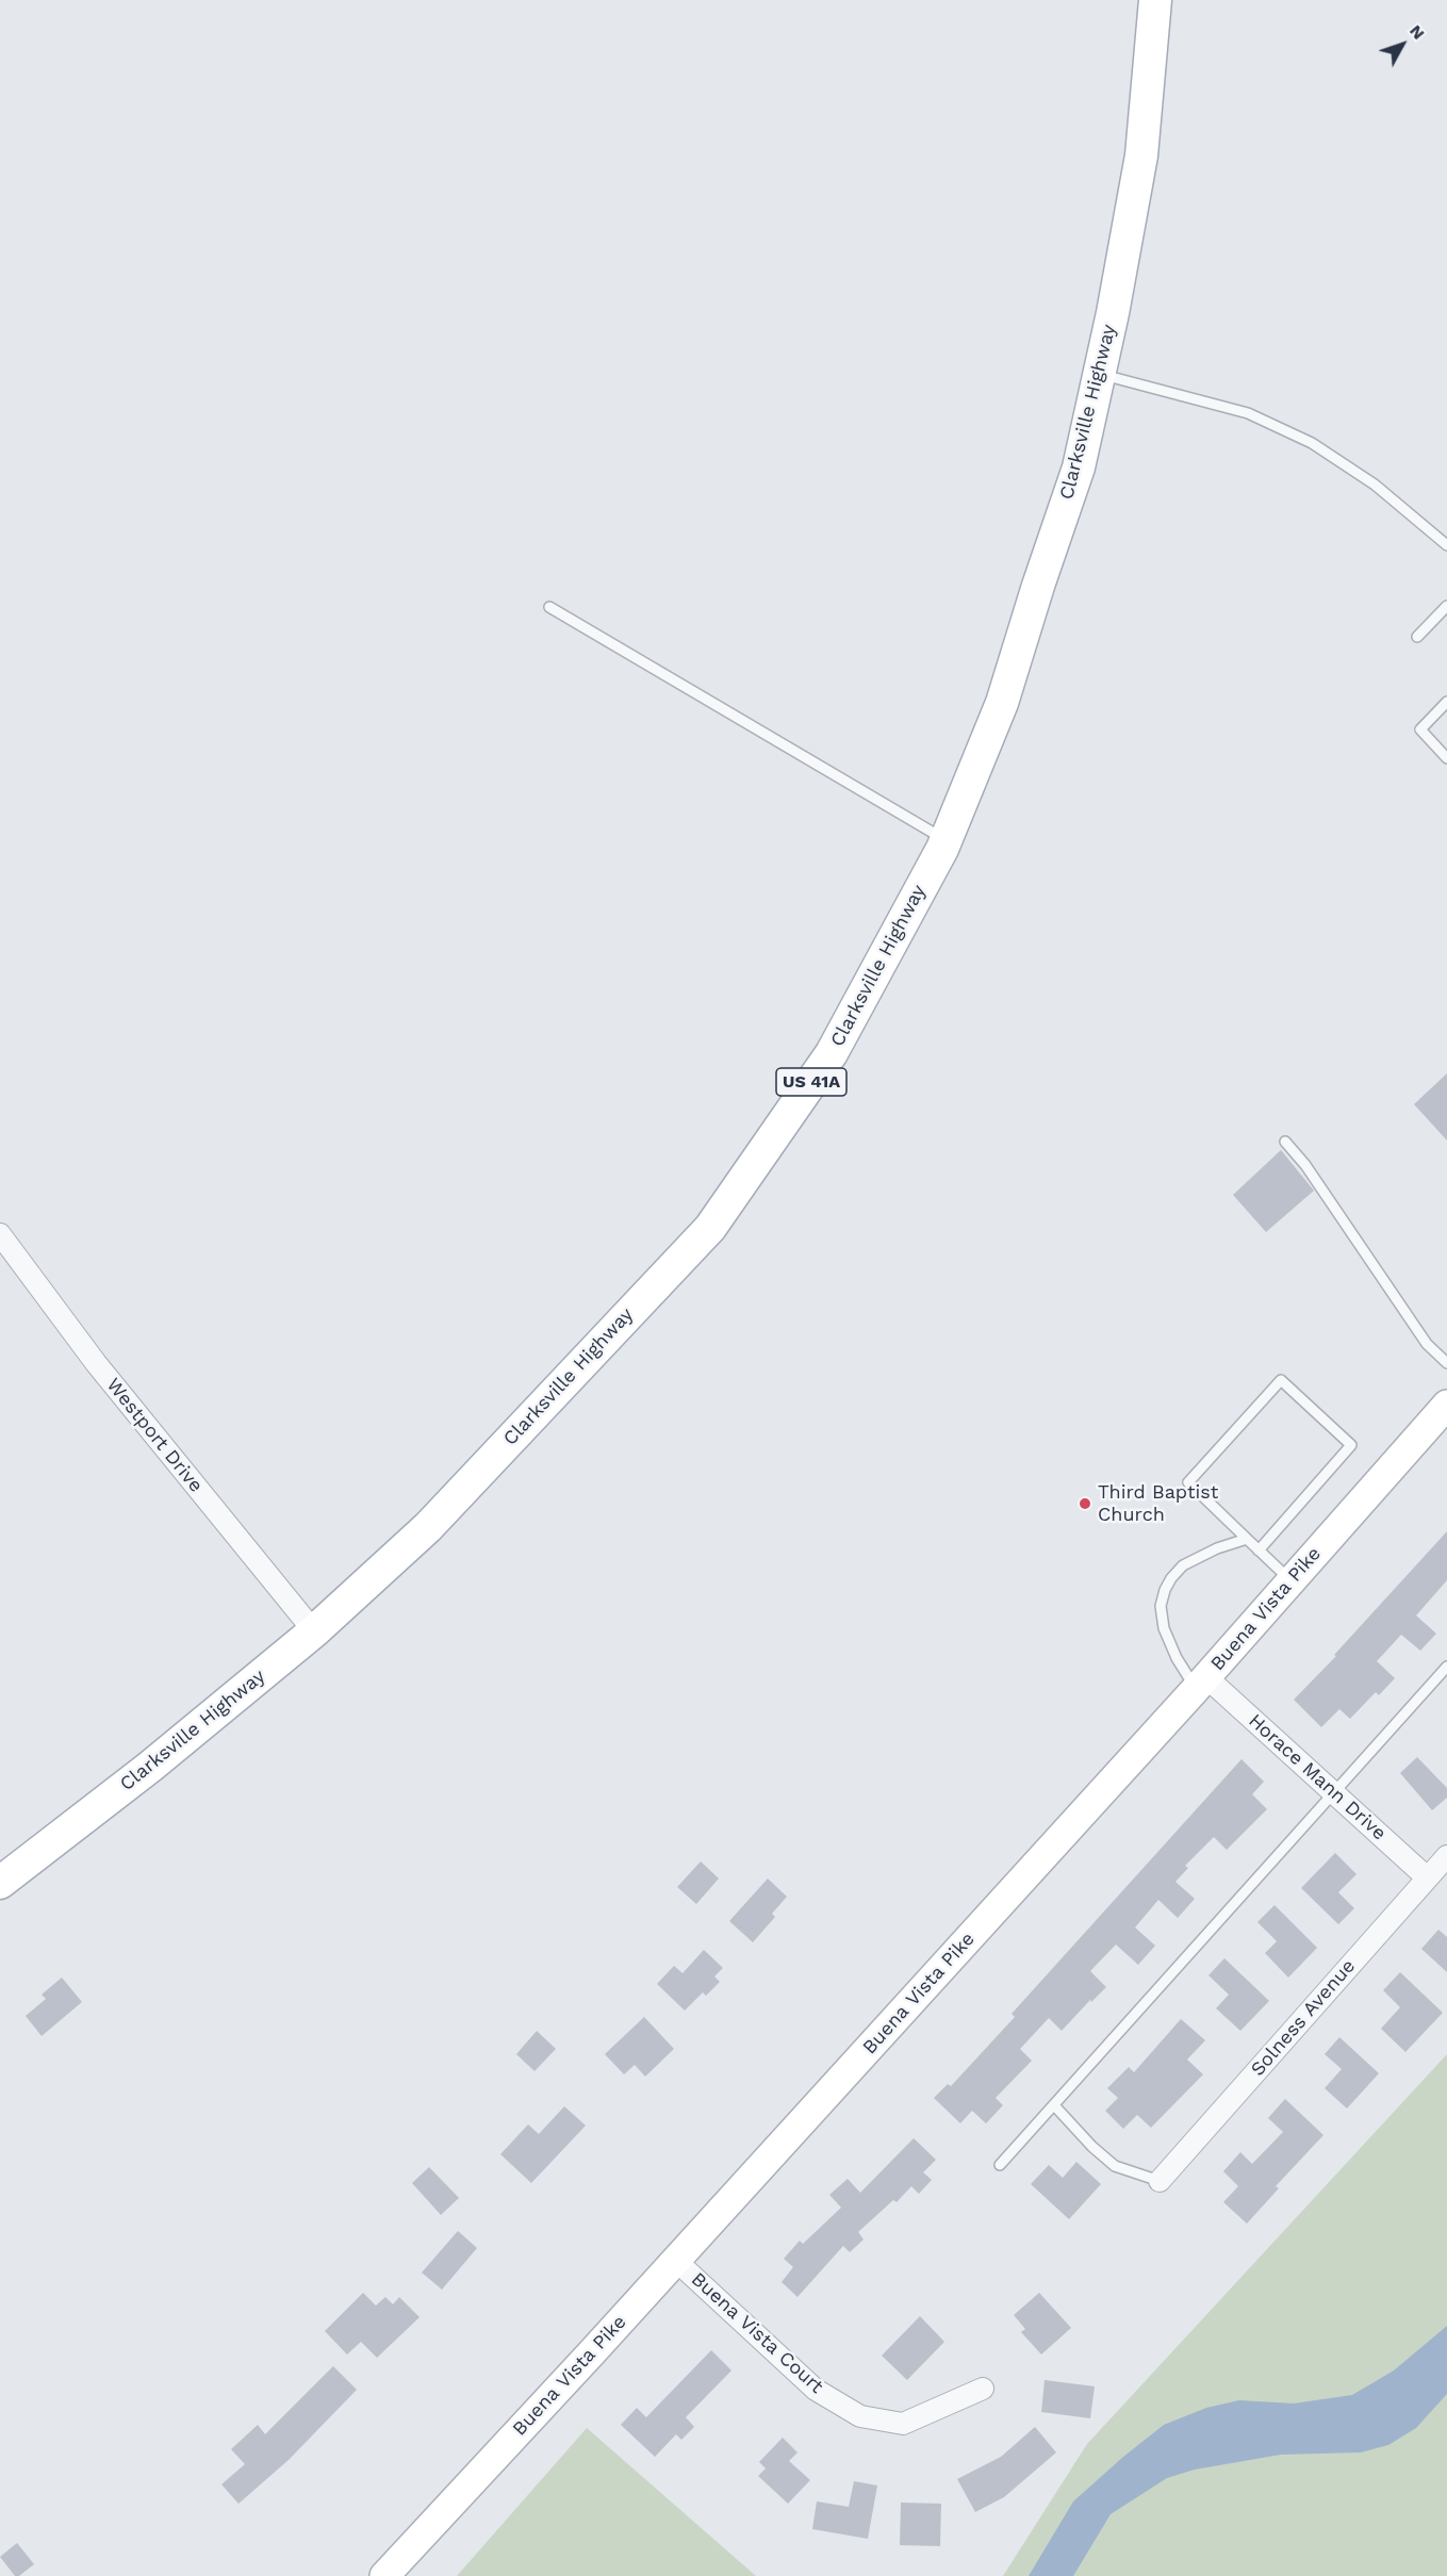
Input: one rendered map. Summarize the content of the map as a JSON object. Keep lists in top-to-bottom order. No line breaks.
{"streets":{"main road":["Clarksville Highway","US 41A","Buena Vista Pike"],"street":["Westport Drive","Horace Mann Drive","Solness Avenue","Buena Vista Court"]},"crossings":[["Clarksville Highway","Westport Drive"],["Buena Vista Pike","Horace Mann Drive"],["Buena Vista Pike","Buena Vista Court"],["Horace Mann Drive","Solness Avenue"]],"places":["Third Baptist Church"],"north":"top right"}
